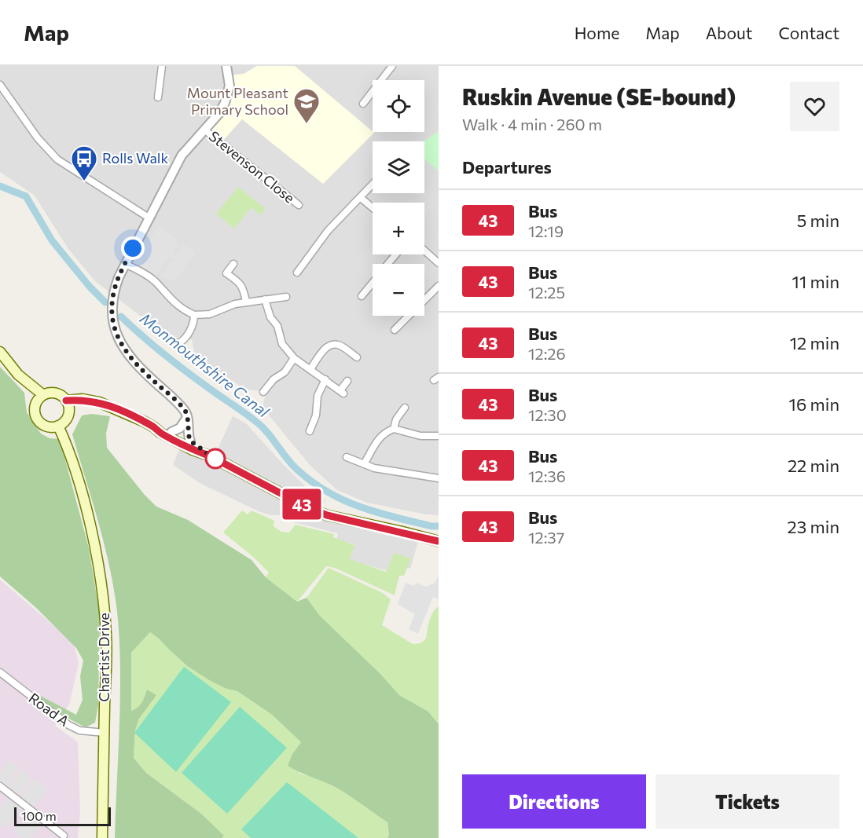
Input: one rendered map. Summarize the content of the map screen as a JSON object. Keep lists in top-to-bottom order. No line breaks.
{"streets":{"main road":["Chartist Drive"],"street":["Stevenson Close","Road A"]},"crossings":[["Chartist Drive","Road A"]],"water":["Monmouthshire Canal"],"places":{"school or university":["Mount Pleasant Primary School"],"bus stop":["Rolls Walk"]},"lines":["bus line 43"],"scale_bar":"100 m","page":{"header":"Map","nav":["Home","Map","About","Contact"],"on_map":"43","heading":[["Ruskin Avenue (SE-bound)","Walk · 4 min · 260 m"],"Departures"],"map_buttons":["+","−"],"list":[{"mark":"43","name":"Bus","note":"12:19","value":"5 min"},{"mark":"43","name":"Bus","note":"12:25","value":"11 min"},{"mark":"43","name":"Bus","note":"12:26","value":"12 min"},{"mark":"43","name":"Bus","note":"12:30","value":"16 min"},{"mark":"43","name":"Bus","note":"12:36","value":"22 min"},{"mark":"43","name":"Bus","note":"12:37","value":"23 min"}],"buttons":["Directions","Tickets"],"scale":"100 m"}}
